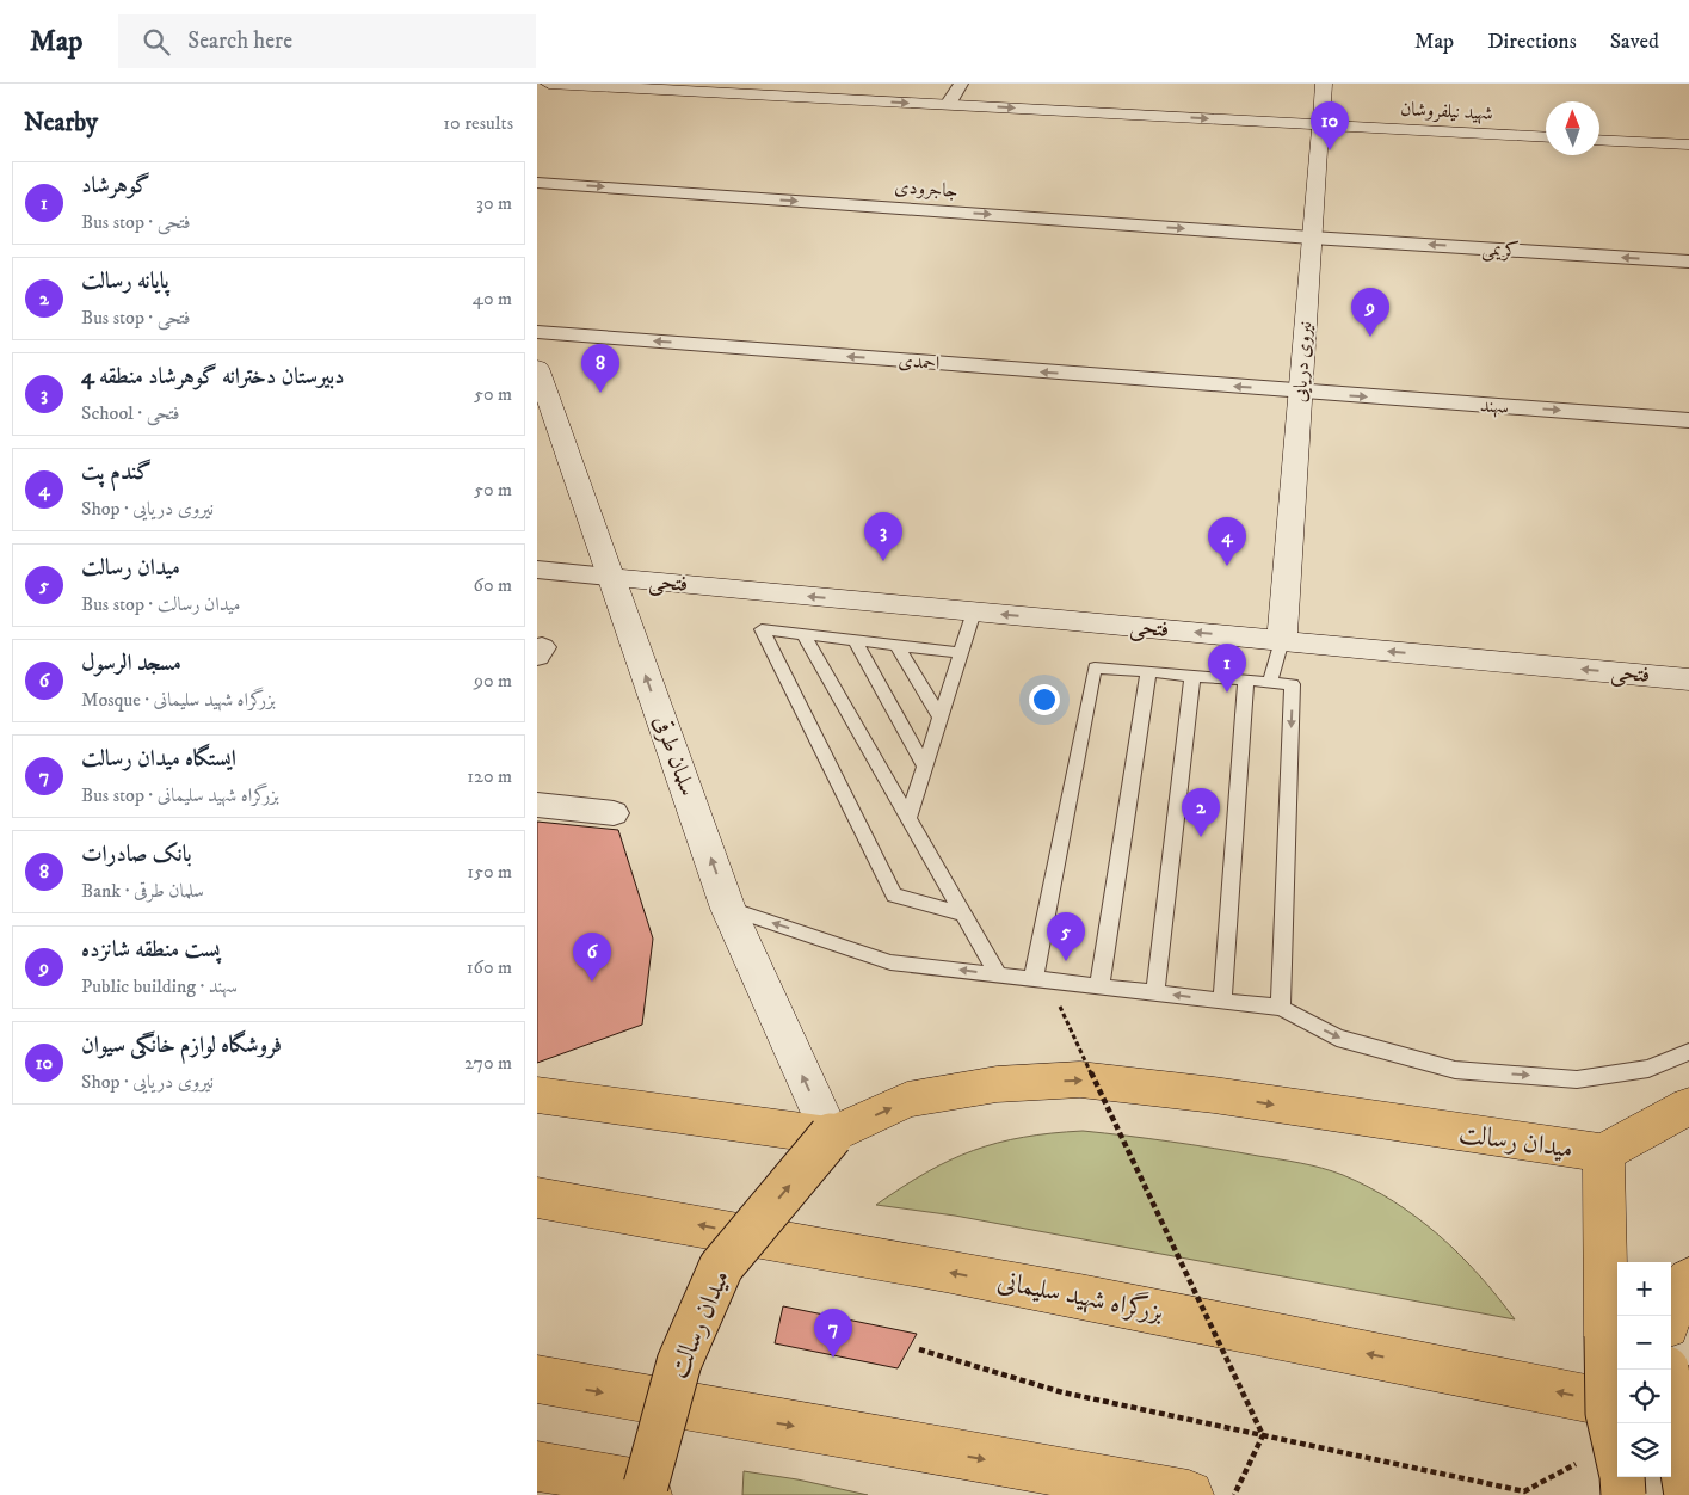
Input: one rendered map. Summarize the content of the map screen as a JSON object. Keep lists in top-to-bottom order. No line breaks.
{"streets":{"main road":["شهید نیلفروشان","نیروی دریایی","فتحی","سلمان طرقی","میدان رسالت","بزرگراه شهید سلیمانی"],"street":["جاجرودی","کریمی","احمدی","سهند"]},"crossings":[["شهید نیلفروشان","نیروی دریایی"],["جاجرودی","کریمی"],["جاجرودی","نیروی دریایی"],["کریمی","نیروی دریایی"],["احمدی","نیروی دریایی"],["احمدی","سهند"],["نیروی دریایی","سهند"],["نیروی دریایی","فتحی"],["فتحی","سلمان طرقی"],["سلمان طرقی","میدان رسالت"]],"one_way":["شهید نیلفروشان","جاجرودی","کریمی","احمدی","سهند","فتحی","سلمان طرقی","میدان رسالت"],"north":"top","page":{"header":"Map","search":"Search here","nav":["Map","Directions","Saved"],"heading":["Nearby","10 results"],"pins":["10","9","8","3","4","1","2","5","6","7"],"list":[{"mark":"1","name":"گوهرشاد","note":"Bus stop · فتحی","value":"30 m"},{"mark":"2","name":"پایانه رسالت","note":"Bus stop · فتحی","value":"40 m"},{"mark":"3","name":"دبیرستان دخترانه گوهرشاد منطقه 4","note":"School · فتحی","value":"50 m"},{"mark":"4","name":"گندم پت","note":"Shop · نیروی دریایی","value":"50 m"},{"mark":"5","name":"میدان رسالت","note":"Bus stop · میدان رسالت","value":"60 m"},{"mark":"6","name":"مسجد الرسول","note":"Mosque · بزرگراه شهید سلیمانی","value":"90 m"},{"mark":"7","name":"ایستگاه میدان رسالت","note":"Bus stop · بزرگراه شهید سلیمانی","value":"120 m"},{"mark":"8","name":"بانک صادرات","note":"Bank · سلمان طرقی","value":"150 m"},{"mark":"9","name":"پست منطقه شانزده","note":"Public building · سهند","value":"160 m"},{"mark":"10","name":"فروشگاه لوازم خانگی سیوان","note":"Shop · نیروی دریایی","value":"270 m"}],"map_buttons":["+","−"]}}
